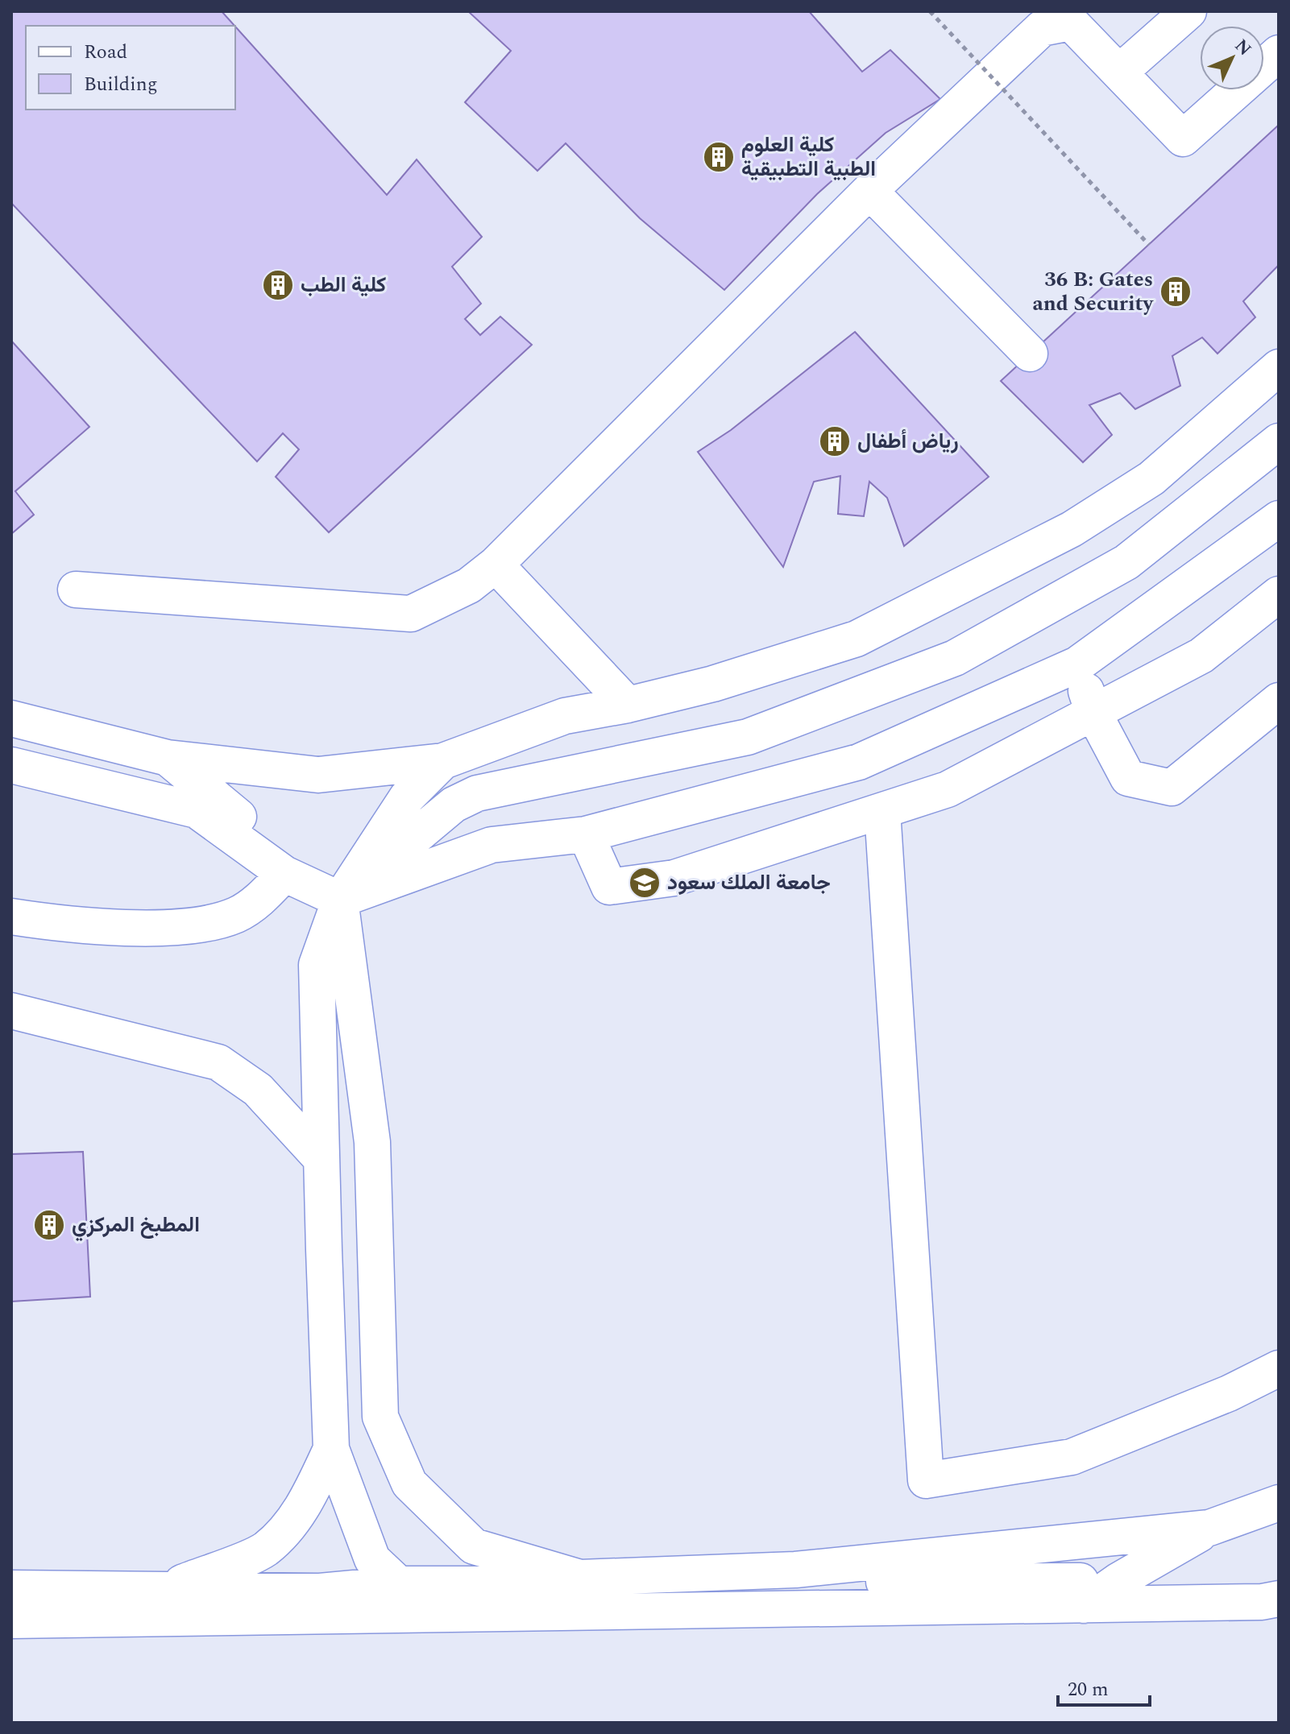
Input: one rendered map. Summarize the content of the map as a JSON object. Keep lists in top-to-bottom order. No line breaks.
{"places":{"building":["كلية العلوم الطبية التطبيقية","كلية الطب","36 B: Gates and Security","رياض أطفال","المطبخ المركزي"],"school or university":["جامعة الملك سعود"]},"legend":["Road","Building"],"scale_bar":"20 m","north":"top right"}
